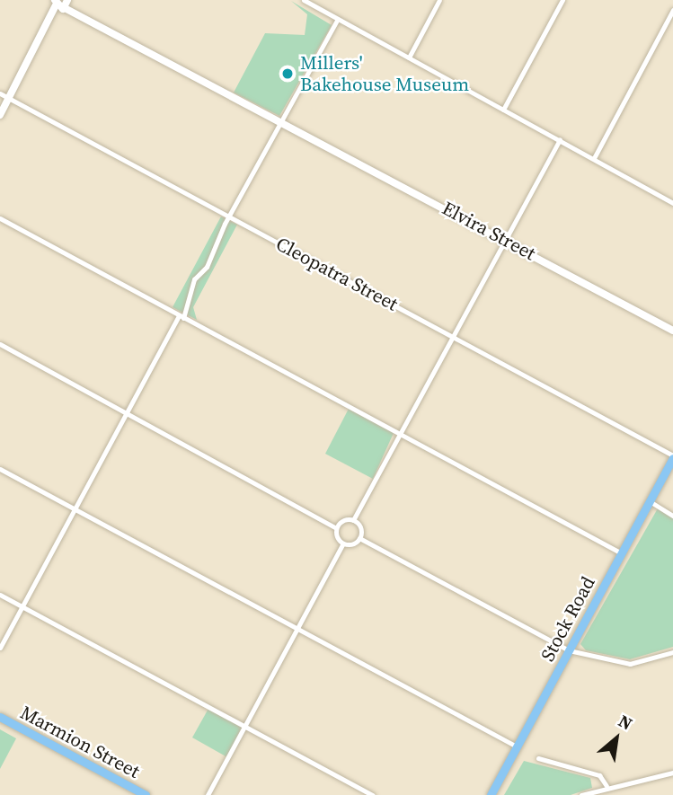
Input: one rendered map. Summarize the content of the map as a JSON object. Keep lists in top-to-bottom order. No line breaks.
{"streets":{"main road":["Stock Road","Marmion Street"],"street":["Elvira Street","Cleopatra Street"]},"crossings":[["Cleopatra Street","Stock Road"]],"places":["Millers' Bakehouse Museum"],"north":"top right"}
